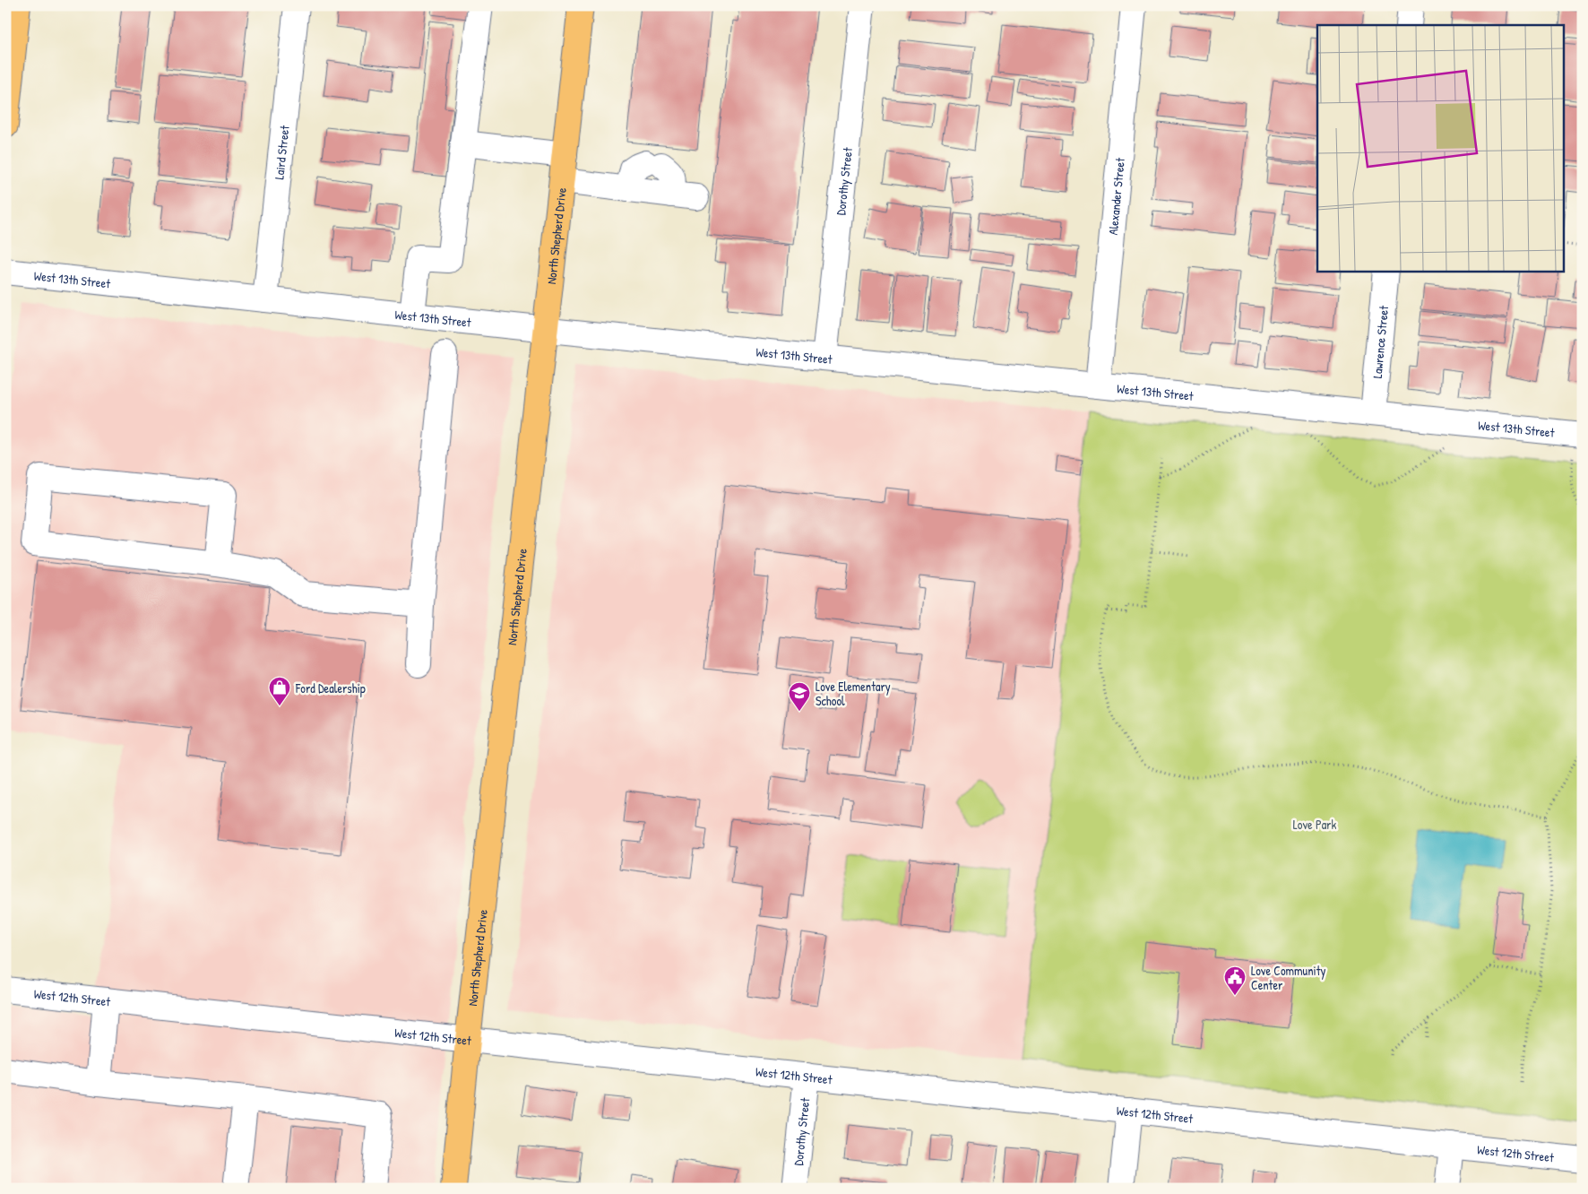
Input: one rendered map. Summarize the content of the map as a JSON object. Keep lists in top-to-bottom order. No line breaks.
{"streets":{"main road":["North Shepherd Drive"],"street":["Laird Street","Dorothy Street","Alexander Street","West 13th Street","Lawrence Street","West 12th Street"]},"crossings":[["Laird Street","West 13th Street"],["Dorothy Street","West 13th Street"],["Dorothy Street","West 12th Street"],["Alexander Street","West 13th Street"],["North Shepherd Drive","West 13th Street"],["North Shepherd Drive","West 12th Street"],["West 13th Street","Lawrence Street"]],"parks":["Love Park"],"places":{"shop":["Ford Dealership"],"school or university":["Love Elementary School"],"public building":["Love Community Center"]}}
